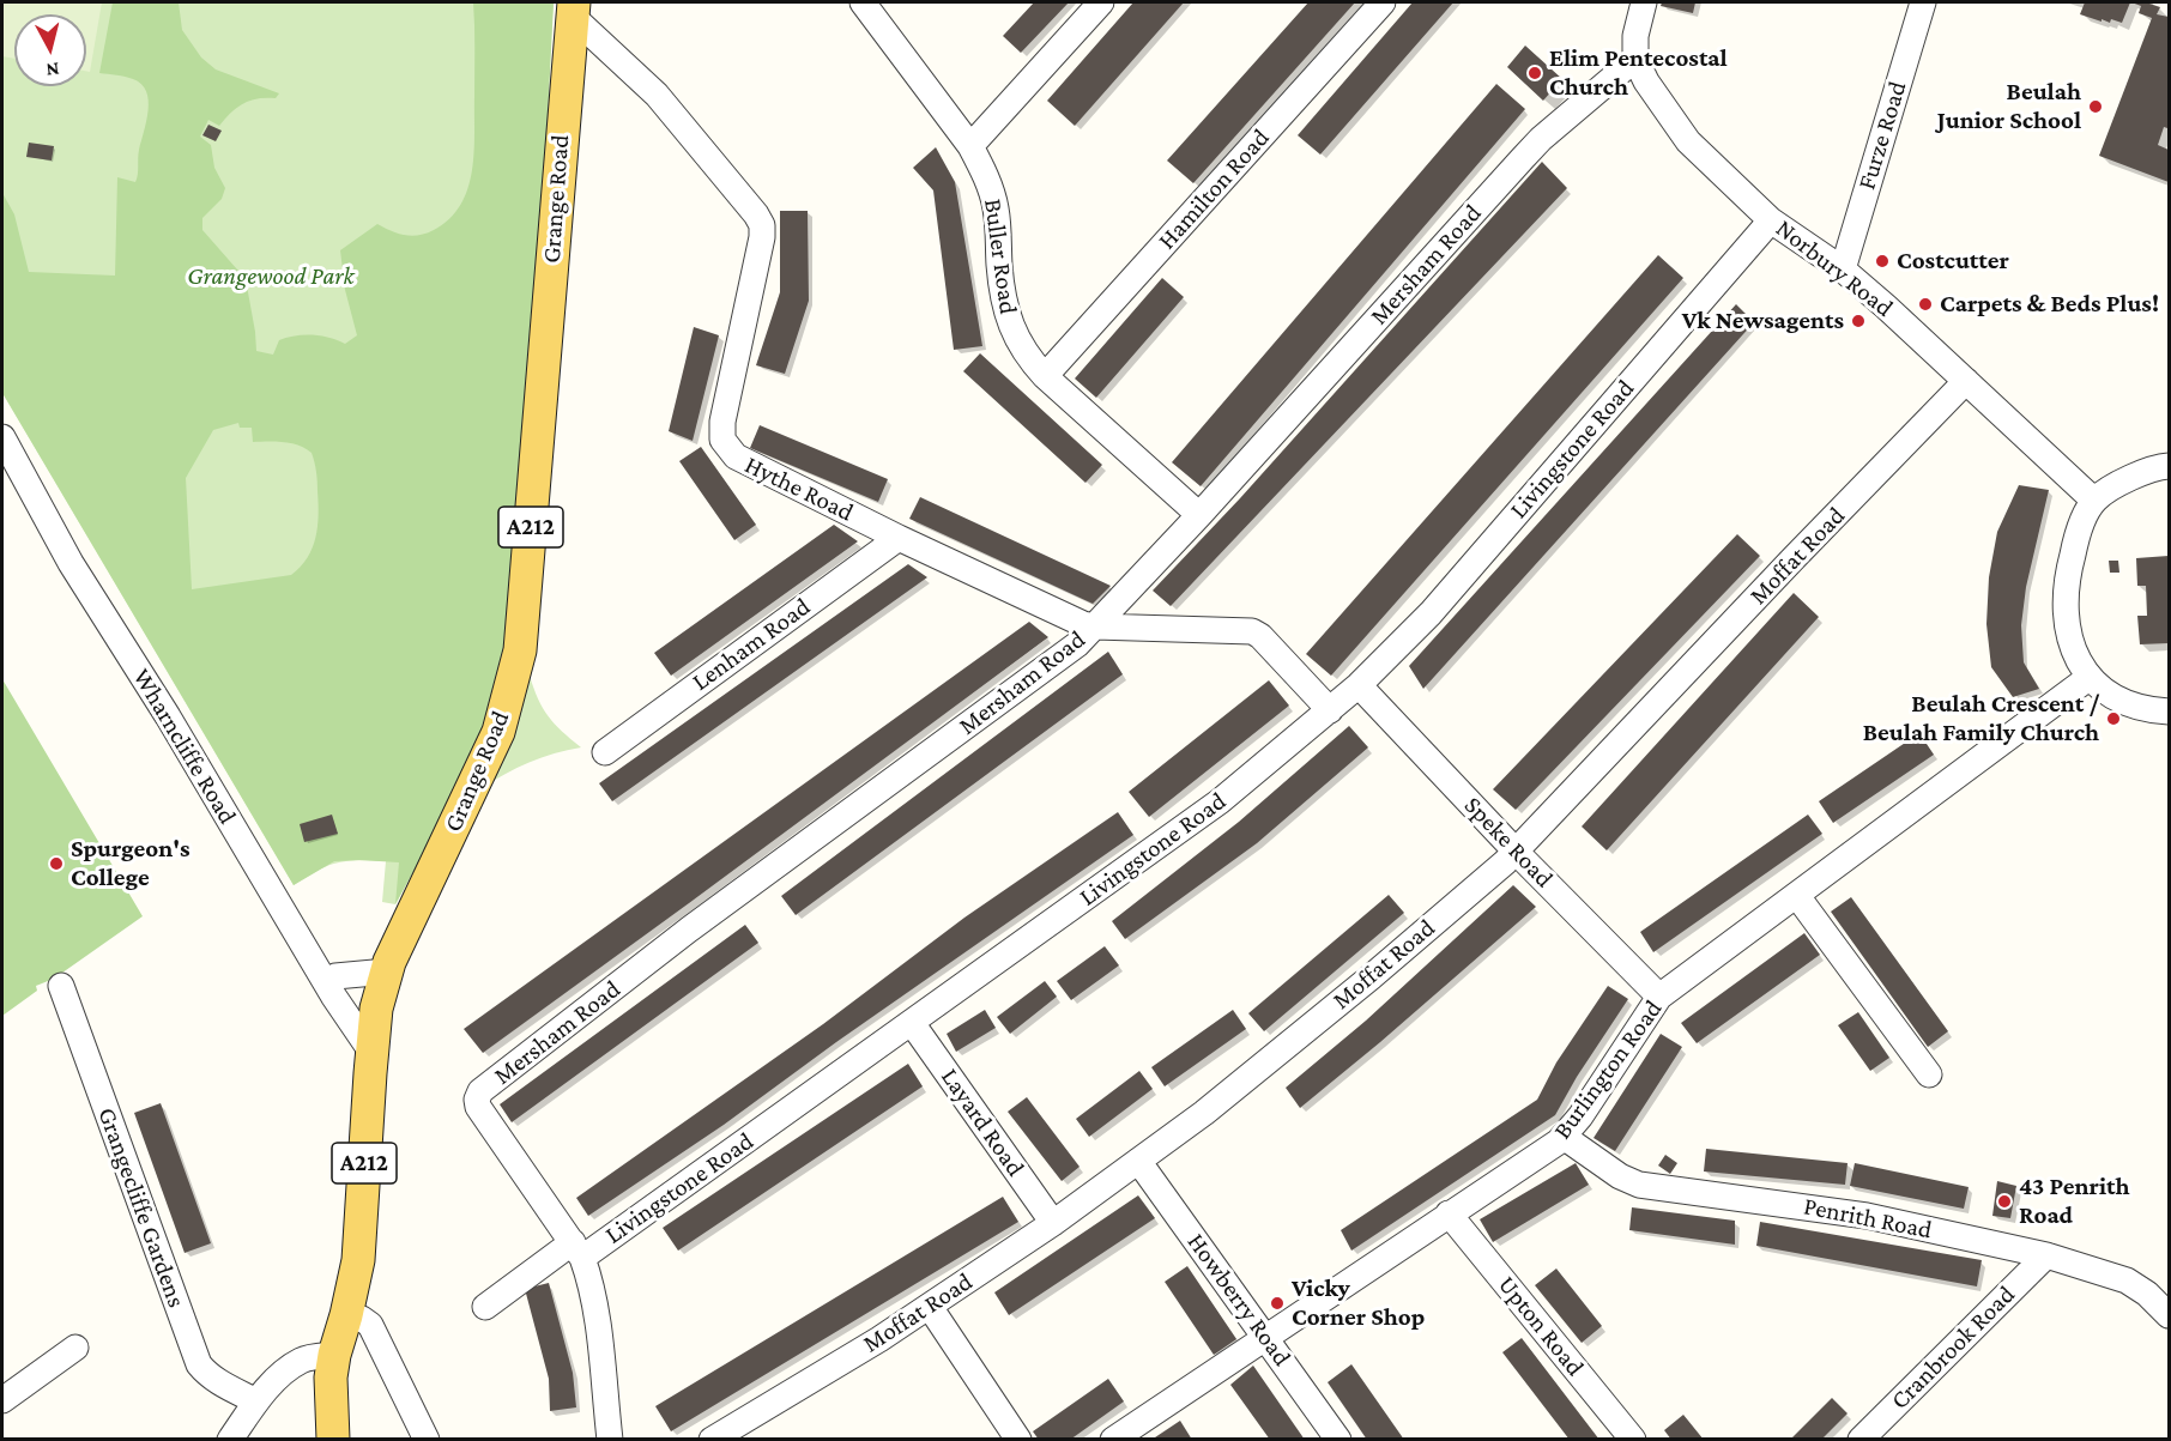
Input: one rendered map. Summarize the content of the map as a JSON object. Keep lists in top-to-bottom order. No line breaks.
{"streets":{"main road":["Grange Road","A212"],"street":["Furze Road","Hamilton Road","Buller Road","Mersham Road","Norbury Road","Livingstone Road","Hythe Road","Moffat Road","Lenham Road","Wharncliffe Road","Speke Road","Burlington Road","Layard Road","Grangecliffe Gardens","Penrith Road","Howberry Road","Upton Road","Cranbrook Road"]},"crossings":[["Furze Road","Norbury Road"],["Hamilton Road","Buller Road"],["Grange Road","Hythe Road"],["Grange Road","Wharncliffe Road"],["Buller Road","Mersham Road"],["Mersham Road","Norbury Road"],["Mersham Road","Livingstone Road"],["Mersham Road","Hythe Road"],["Norbury Road","Livingstone Road"],["Norbury Road","Moffat Road"],["Livingstone Road","Hythe Road"],["Livingstone Road","Speke Road"],["Livingstone Road","Layard Road"],["Hythe Road","Lenham Road"],["Moffat Road","Speke Road"],["Moffat Road","Layard Road"],["Moffat Road","Howberry Road"],["Speke Road","Burlington Road"],["Burlington Road","Penrith Road"],["Burlington Road","Howberry Road"],["Burlington Road","Upton Road"],["Penrith Road","Cranbrook Road"]],"parks":["Grangewood Park"],"places":["Elim Pentecostal Church","Beulah Junior School","Costcutter","Carpets & Beds Plus!","Vk Newsagents","Beulah Crescent / Beulah Family Church","Spurgeon's College","43 Penrith Road","Vicky Corner Shop"],"north":"bottom"}
